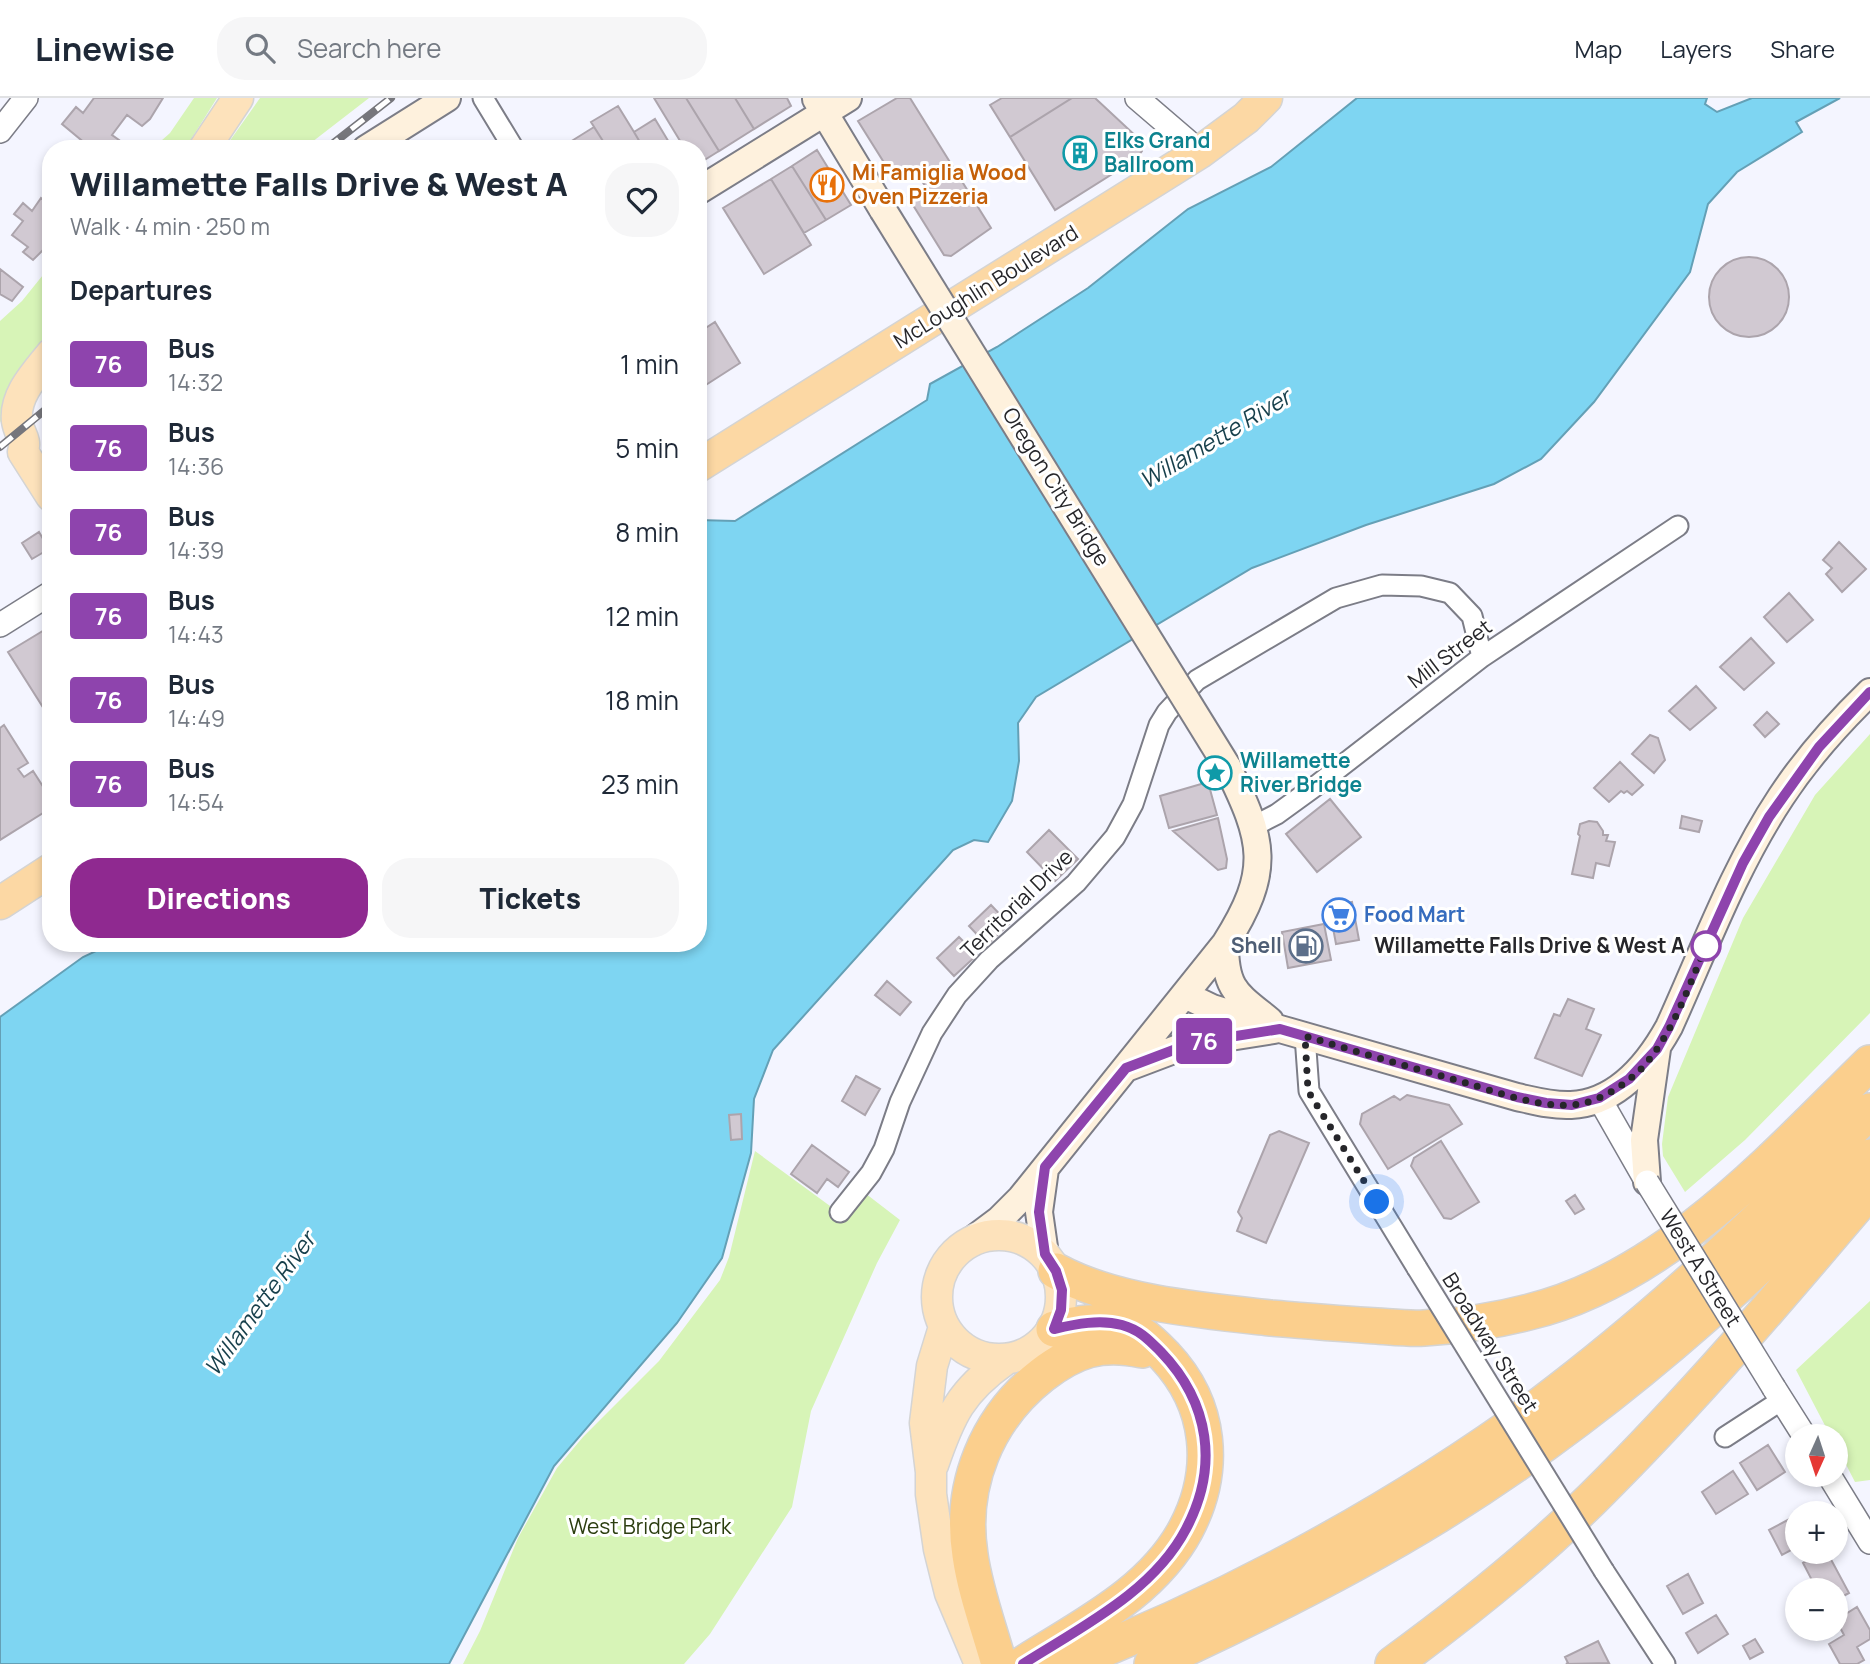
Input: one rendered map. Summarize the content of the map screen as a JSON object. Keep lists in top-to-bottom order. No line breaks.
{"streets":{"highway":["McLoughlin Boulevard"],"main road":["Oregon City Bridge"],"street":["Mill Street","Territorial Drive","West A Street","Broadway Street"]},"crossings":[["Oregon City Bridge","Mill Street"],["Mill Street","Territorial Drive"]],"water":["Willamette River"],"parks":["West Bridge Park"],"places":{"building":["Elks Grand Ballroom"],"restaurant":["Mi Famiglia Wood Oven Pizzeria"],"place":["Willamette River Bridge"],"supermarket":["Food Mart"],"fuel station":["Shell"],"other":["Willamette Falls Drive & West A"]},"lines":["bus line 76"],"north":"bottom","page":{"header":"Linewise","search":"Search here","nav":["Map","Layers","Share"],"on_map":"76","heading":[["Willamette Falls Drive & West A","Walk · 4 min · 250 m"],"Departures"],"list":[{"mark":"76","name":"Bus","note":"14:32","value":"1 min"},{"mark":"76","name":"Bus","note":"14:36","value":"5 min"},{"mark":"76","name":"Bus","note":"14:39","value":"8 min"},{"mark":"76","name":"Bus","note":"14:43","value":"12 min"},{"mark":"76","name":"Bus","note":"14:49","value":"18 min"},{"mark":"76","name":"Bus","note":"14:54","value":"23 min"}],"buttons":["Directions","Tickets"],"map_buttons":["+","−"]}}
